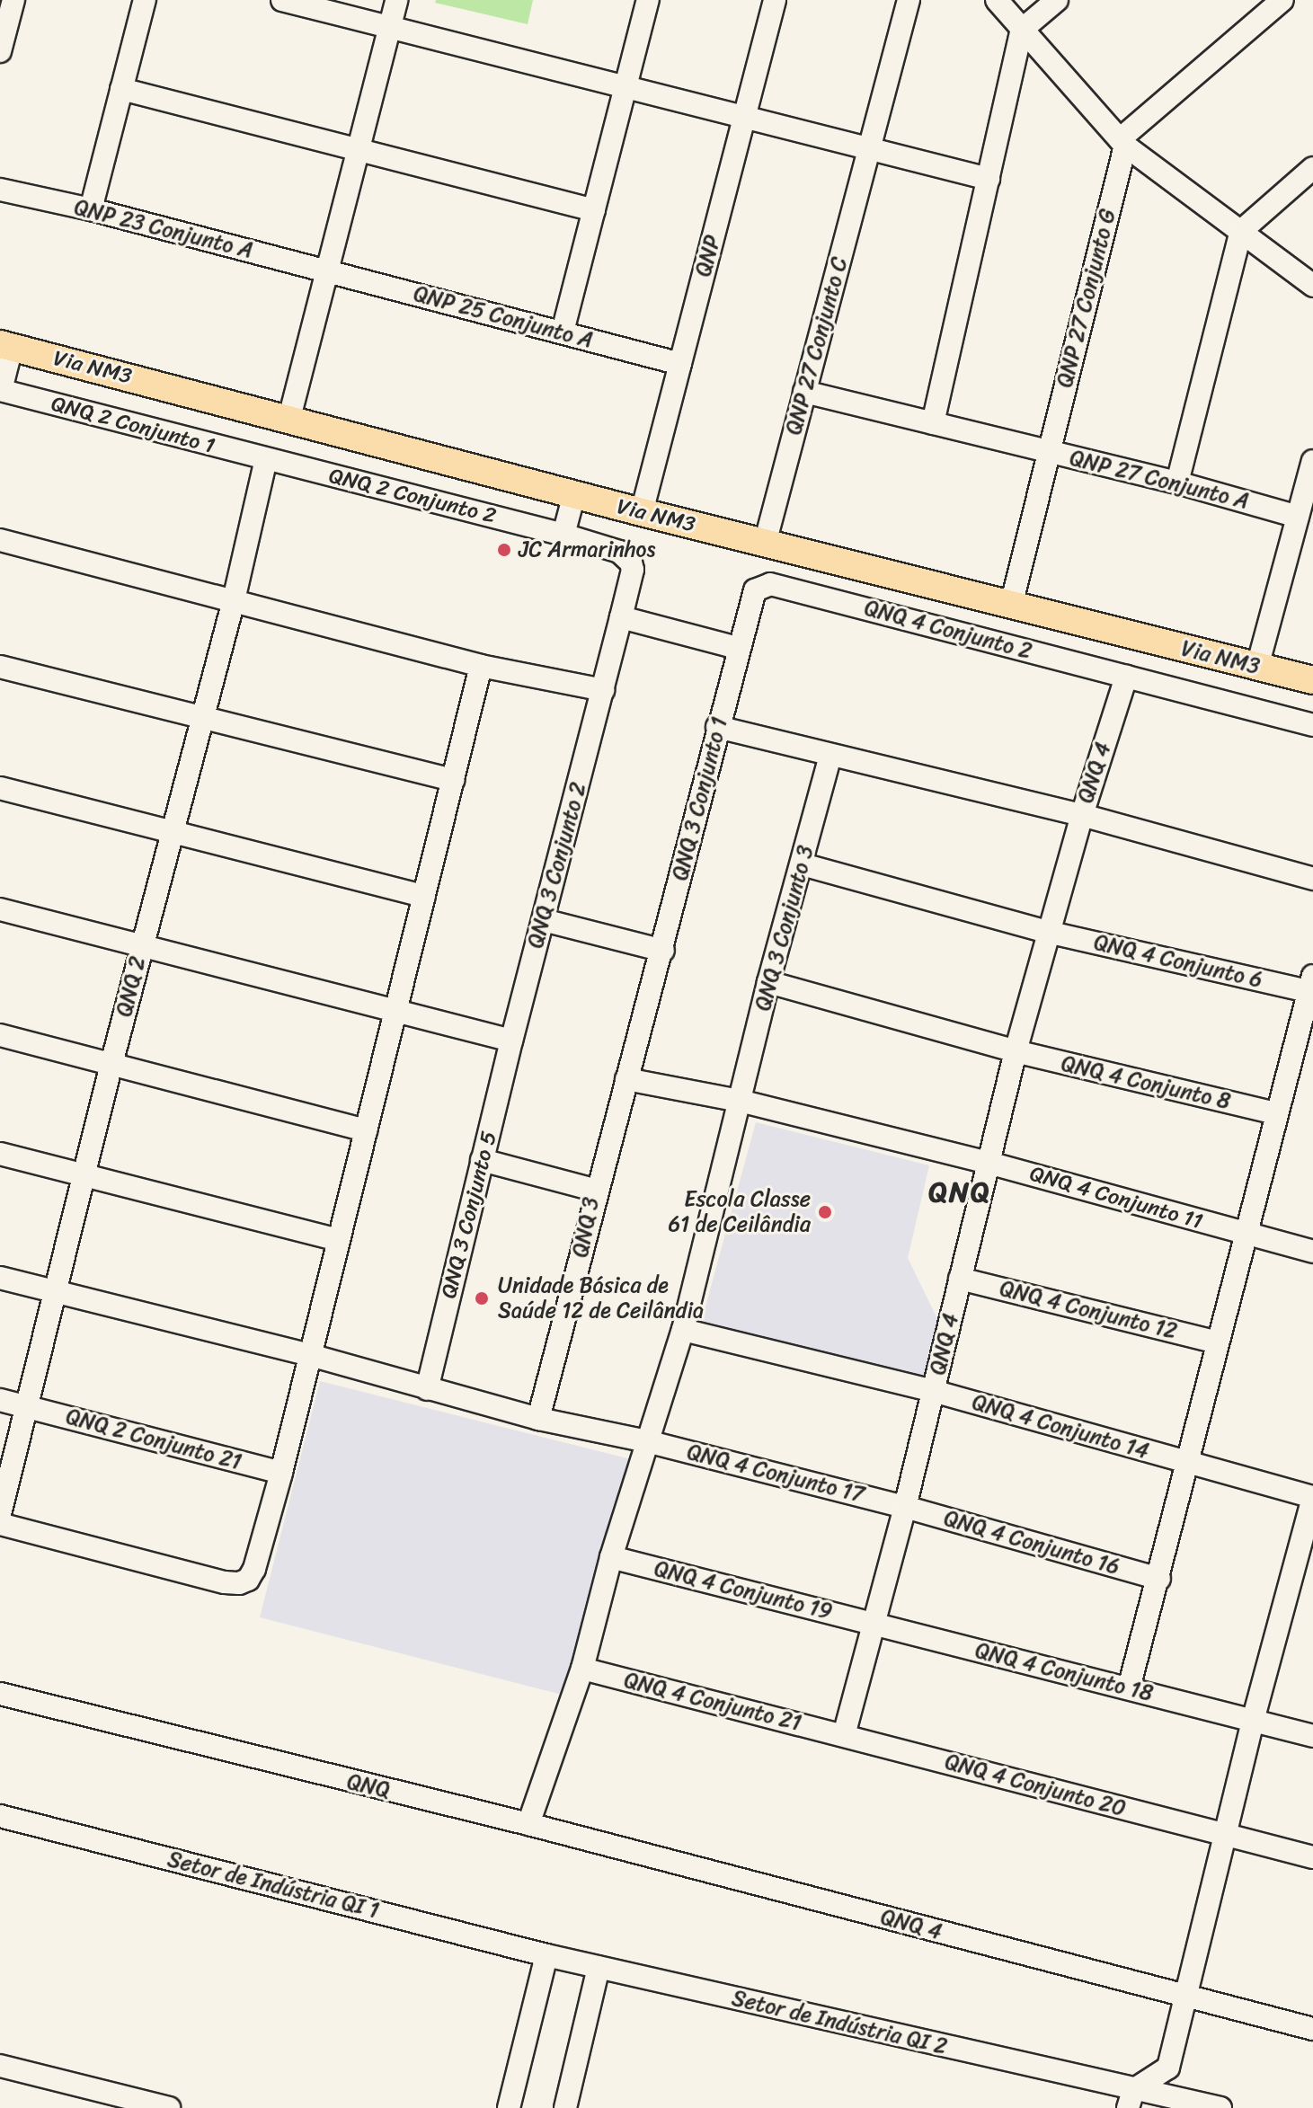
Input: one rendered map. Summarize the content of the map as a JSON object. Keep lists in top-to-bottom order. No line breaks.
{"streets":{"main road":["Via NM3"],"street":["QNP 23 Conjunto A","QNP","QNP 27 Conjunto G","QNP 25 Conjunto A","QNP 27 Conjunto C","QNQ 2 Conjunto 1","QNP 27 Conjunto A","QNQ 2 Conjunto 2","QNQ 4 Conjunto 2","QNQ 4","QNQ 3 Conjunto 1","QNQ 3 Conjunto 2","QNQ 3 Conjunto 3","QNQ 4 Conjunto 6","QNQ 2","QNQ 4 Conjunto 8","QNQ 4 Conjunto 11","QNQ 3 Conjunto 5","QNQ 3","QNQ 4 Conjunto 12","QNQ 4 Conjunto 14","QNQ 2 Conjunto 21","QNQ 4 Conjunto 17","QNQ 4 Conjunto 16","QNQ 4 Conjunto 19","QNQ 4 Conjunto 18","QNQ 4 Conjunto 21","QNQ 4 Conjunto 20","QNQ","Setor de Indústria QI 1","Setor de Indústria QI 2"]},"crossings":[["QNP 23 Conjunto A","QNP 25 Conjunto A"],["QNP","QNP 25 Conjunto A"],["QNP","Via NM3"],["QNP 27 Conjunto G","QNP 27 Conjunto A"],["QNP 27 Conjunto C","Via NM3"],["Via NM3","QNP 27 Conjunto A"],["QNQ 2 Conjunto 1","QNQ 2 Conjunto 2"],["QNQ 2 Conjunto 1","QNQ 2"],["QNQ 2 Conjunto 2","QNQ 2"],["QNQ 4 Conjunto 2","QNQ 4"],["QNQ 4 Conjunto 2","QNQ 3 Conjunto 1"],["QNQ 4","QNQ 4 Conjunto 6"],["QNQ 4","QNQ 4 Conjunto 8"],["QNQ 4","QNQ 4 Conjunto 11"],["QNQ 4","QNQ 4 Conjunto 12"],["QNQ 4","QNQ 4 Conjunto 14"],["QNQ 4","QNQ 4 Conjunto 17"],["QNQ 4","QNQ 4 Conjunto 16"],["QNQ 4","QNQ 4 Conjunto 19"],["QNQ 4","QNQ 4 Conjunto 18"],["QNQ 4","QNQ 4 Conjunto 21"],["QNQ 4","QNQ 4 Conjunto 20"],["QNQ 4","QNQ"],["QNQ 3 Conjunto 1","QNQ 3"],["QNQ 3 Conjunto 2","QNQ 3 Conjunto 5"],["QNQ 3 Conjunto 3","QNQ 4 Conjunto 6"],["QNQ 3 Conjunto 3","QNQ 4 Conjunto 8"],["QNQ 3 Conjunto 3","QNQ 4 Conjunto 14"],["QNQ 3 Conjunto 3","QNQ 4 Conjunto 17"],["QNQ 2","QNQ 2 Conjunto 21"],["QNQ 3 Conjunto 5","QNQ 3"],["QNQ 4 Conjunto 17","QNQ 4 Conjunto 16"],["QNQ 4 Conjunto 19","QNQ 4 Conjunto 18"],["QNQ 4 Conjunto 21","QNQ 4 Conjunto 20"],["Setor de Indústria QI 1","Setor de Indústria QI 2"]],"districts":["QNQ"],"places":["JC Armarinhos","Escola Classe 61 de Ceilândia","Unidade Básica de Saúde 12 de Ceilândia"]}
